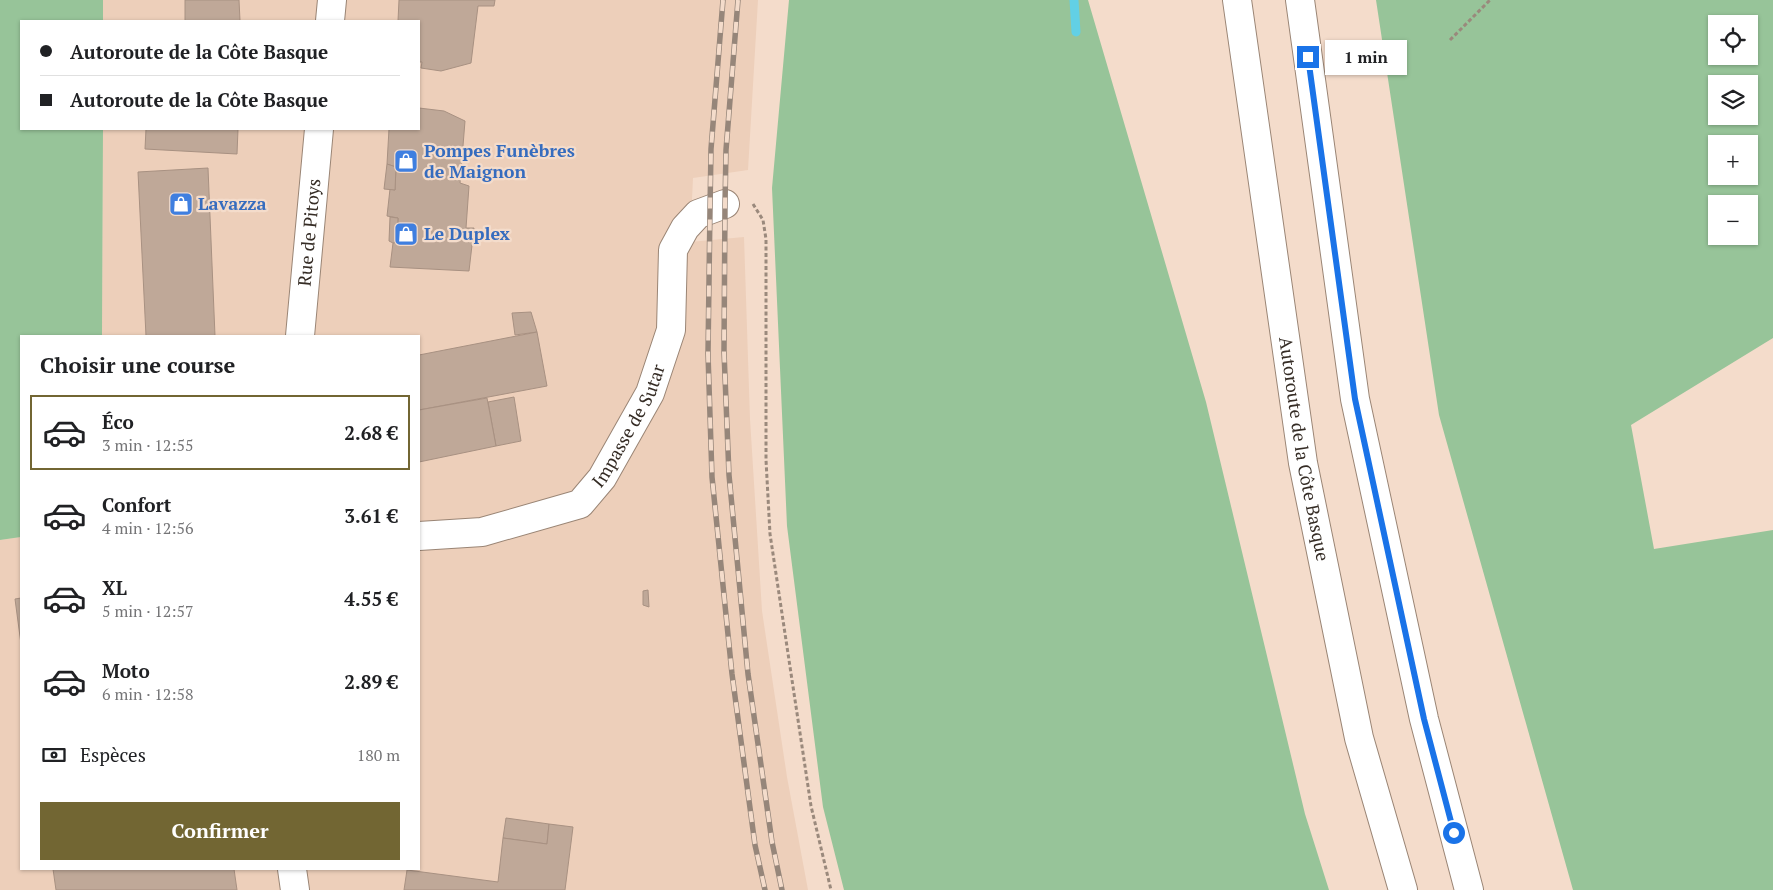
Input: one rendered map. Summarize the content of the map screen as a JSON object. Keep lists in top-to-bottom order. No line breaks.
{"streets":{"main road":["Rue de Pitoys","Impasse de Sutar","Autoroute de la Côte Basque"]},"places":{"shop":["Pompes Funèbres de Maignon","Lavazza","Le Duplex"]},"page":{"map_buttons":["+","−"],"banner":["Autoroute de la Côte Basque","Autoroute de la Côte Basque"],"bubble":"1 min","heading":"Choisir une course","list":[{"name":"Éco","note":"3 min · 12:55","value":"2.68 €"},{"name":"Confort","note":"4 min · 12:56","value":"3.61 €"},{"name":"XL","note":"5 min · 12:57","value":"4.55 €"},{"name":"Moto","note":"6 min · 12:58","value":"2.89 €"}],"pay":["Espèces","180 m"],"buttons":"Confirmer"}}
